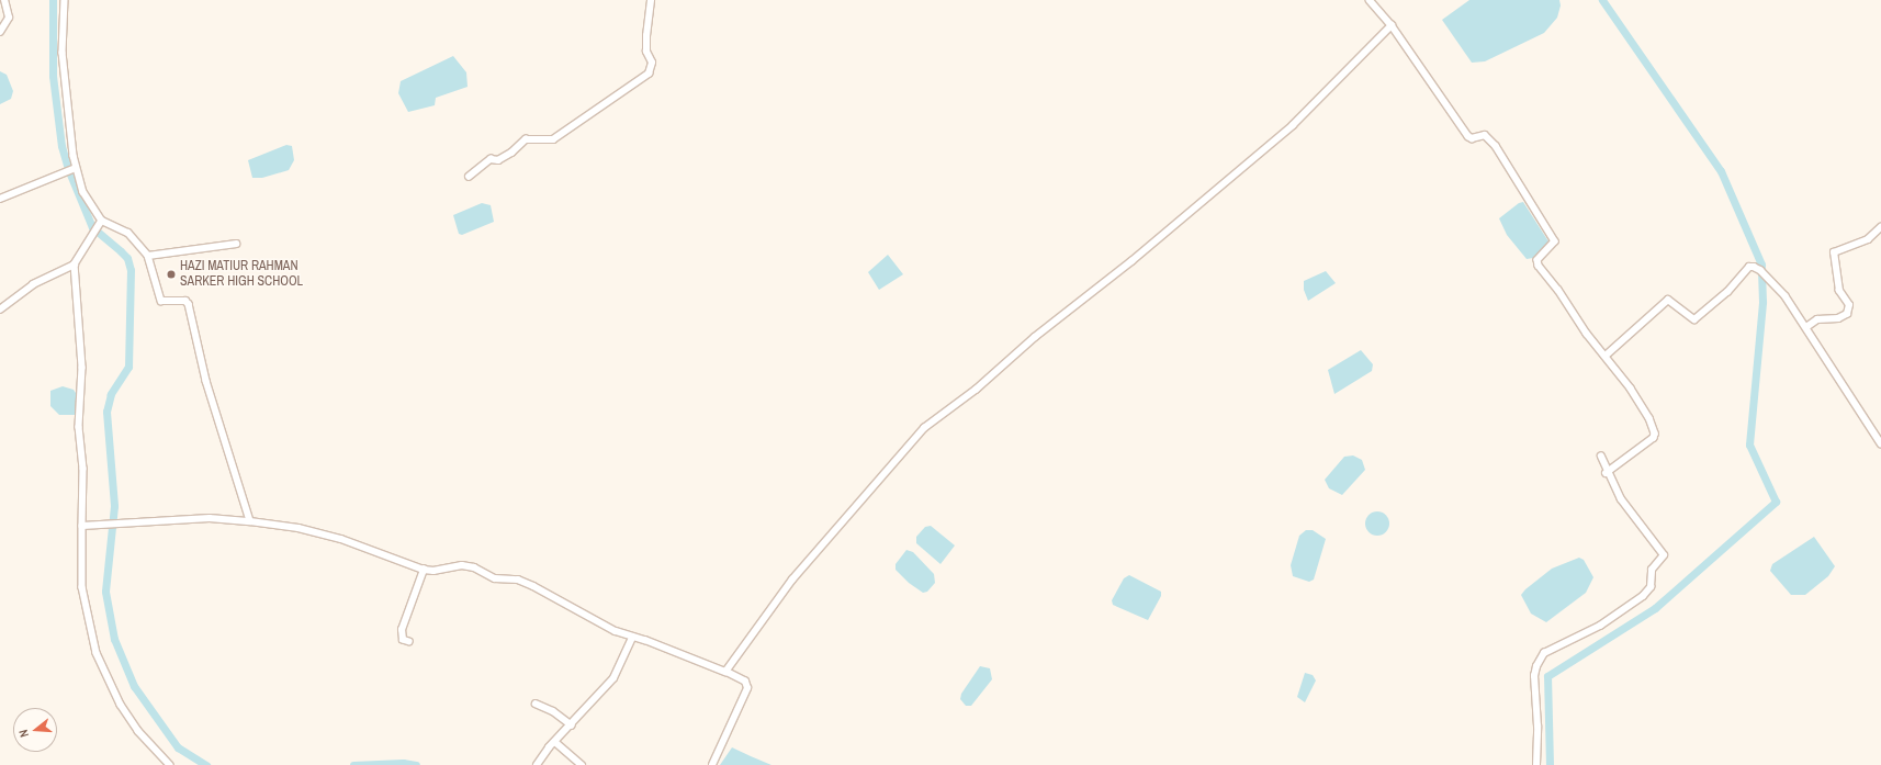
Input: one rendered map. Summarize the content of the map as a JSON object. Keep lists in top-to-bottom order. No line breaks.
{"places":["HAZI MATIUR RAHMAN SARKER HIGH SCHOOL"],"north":"left"}
